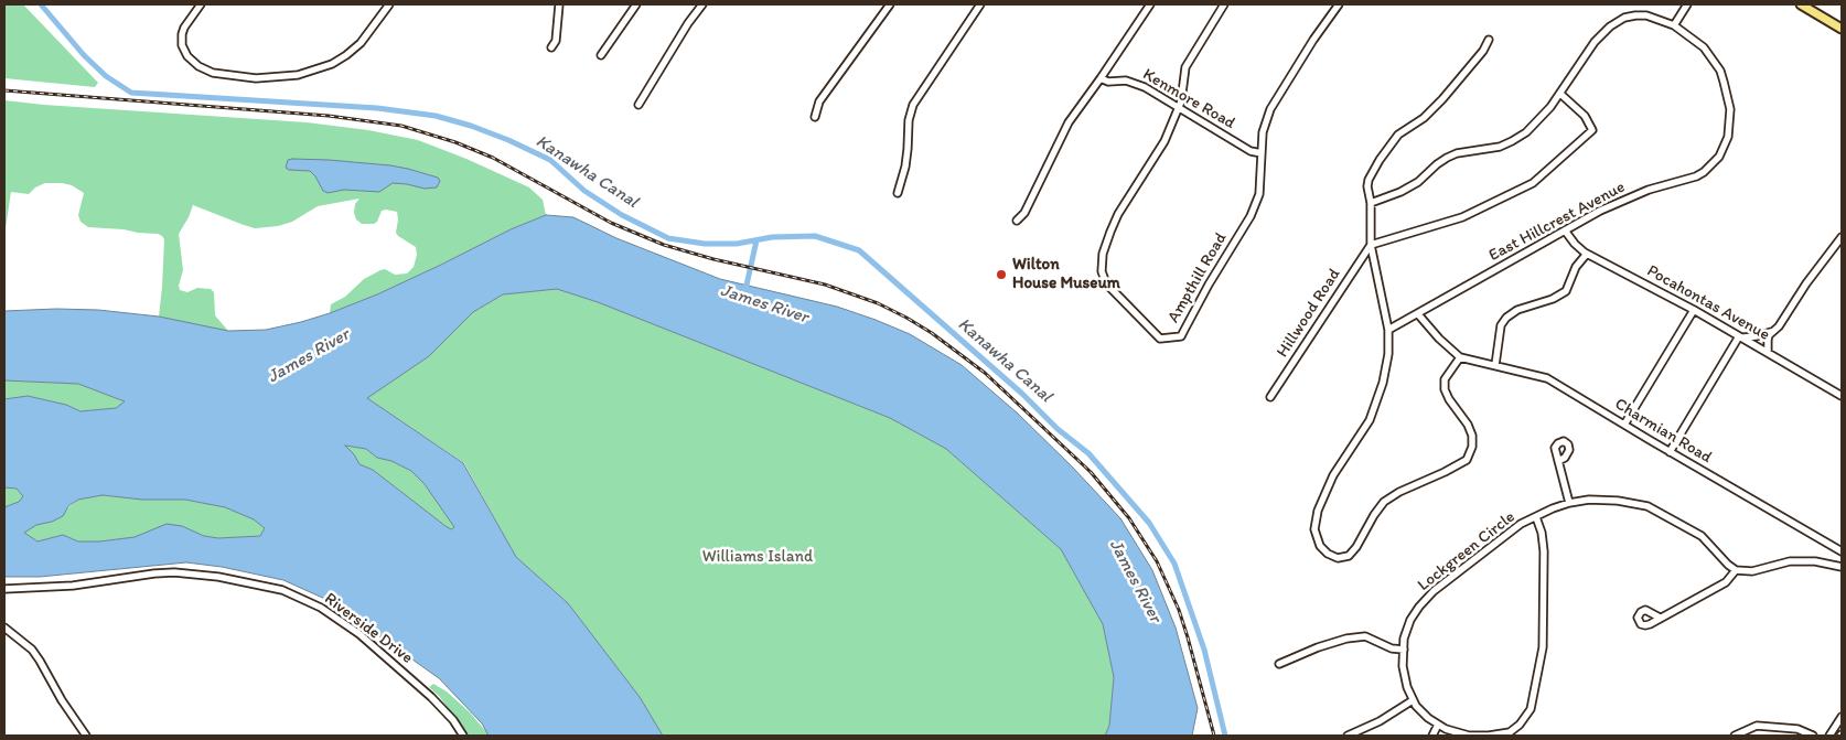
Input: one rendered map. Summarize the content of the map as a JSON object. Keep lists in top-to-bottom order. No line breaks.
{"streets":{"street":["Kenmore Road","East Hillcrest Avenue","Ampthill Road","Pocahontas Avenue","Hillwood Road","Charmian Road","Lockgreen Circle","Riverside Drive"]},"crossings":[["Kenmore Road","Ampthill Road"],["East Hillcrest Avenue","Pocahontas Avenue"],["East Hillcrest Avenue","Charmian Road"]],"water":["Kanawha Canal","James River"],"parks":["Williams Island"],"places":["Wilton House Museum"]}
